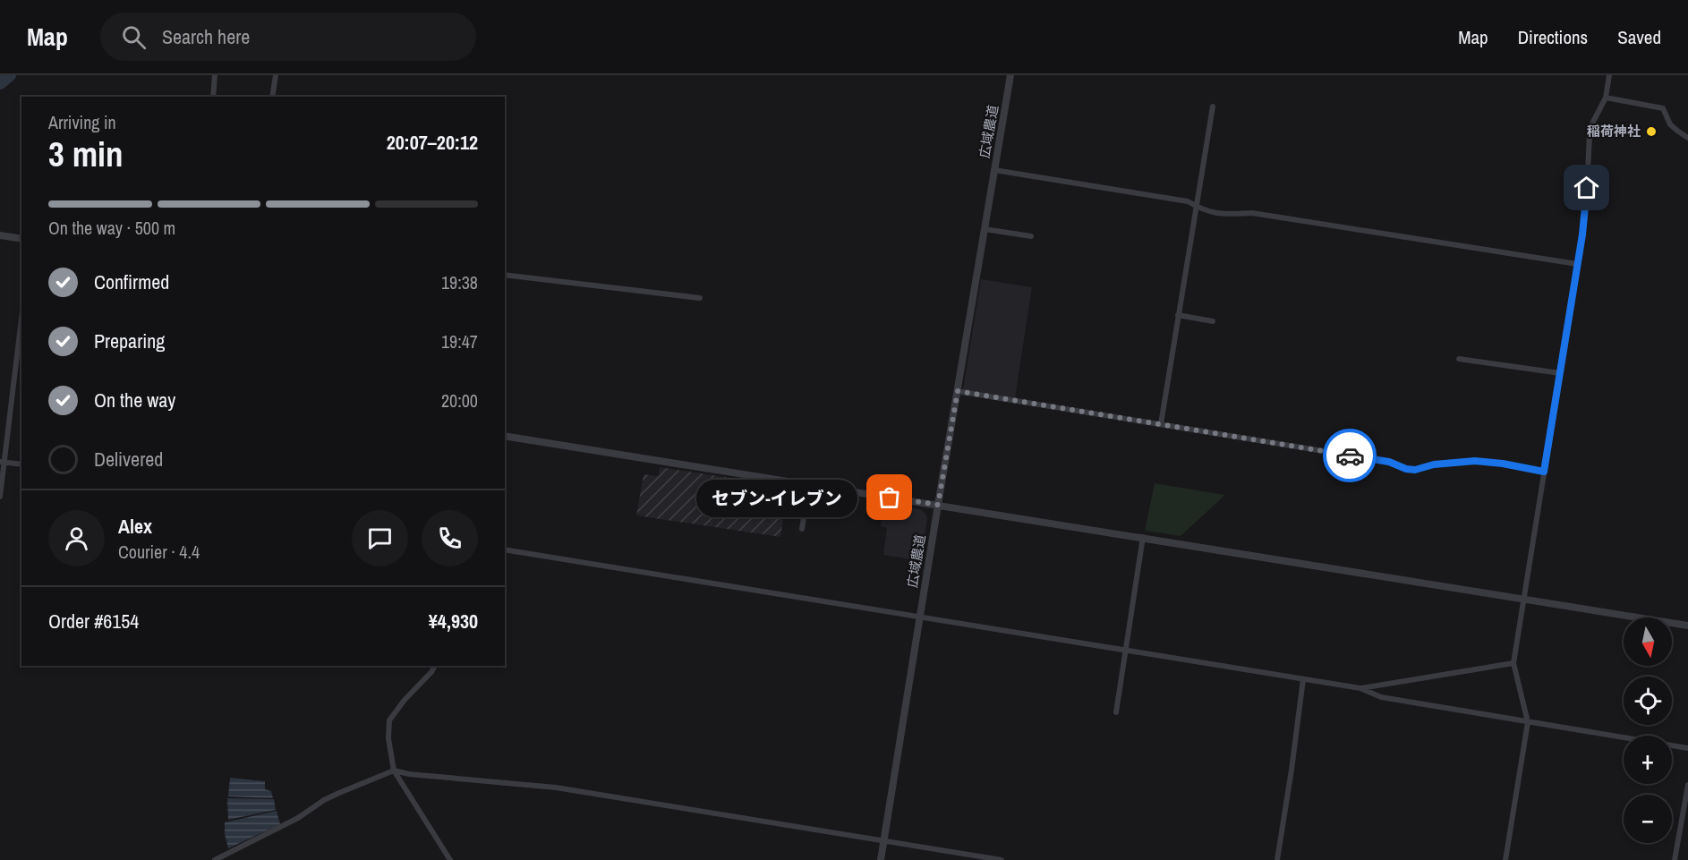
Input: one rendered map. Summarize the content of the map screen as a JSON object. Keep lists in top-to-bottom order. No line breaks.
{"streets":{"street":["広域農道"]},"places":["稲荷神社","セブン-イレブン"],"north":"bottom","page":{"header":"Map","search":"Search here","nav":["Map","Directions","Saved"],"heading":["3 min","Arriving in","20:07–20:12"],"panel":["Alex","Courier · 4.4","Order #6154","¥4,930"],"bar":"On the way · 500 m","list":[["Confirmed","19:38"],["Preparing","19:47"],["On the way","20:00"],"Delivered"],"bubble":"セブン-イレブン","map_buttons":["+","−"]}}
